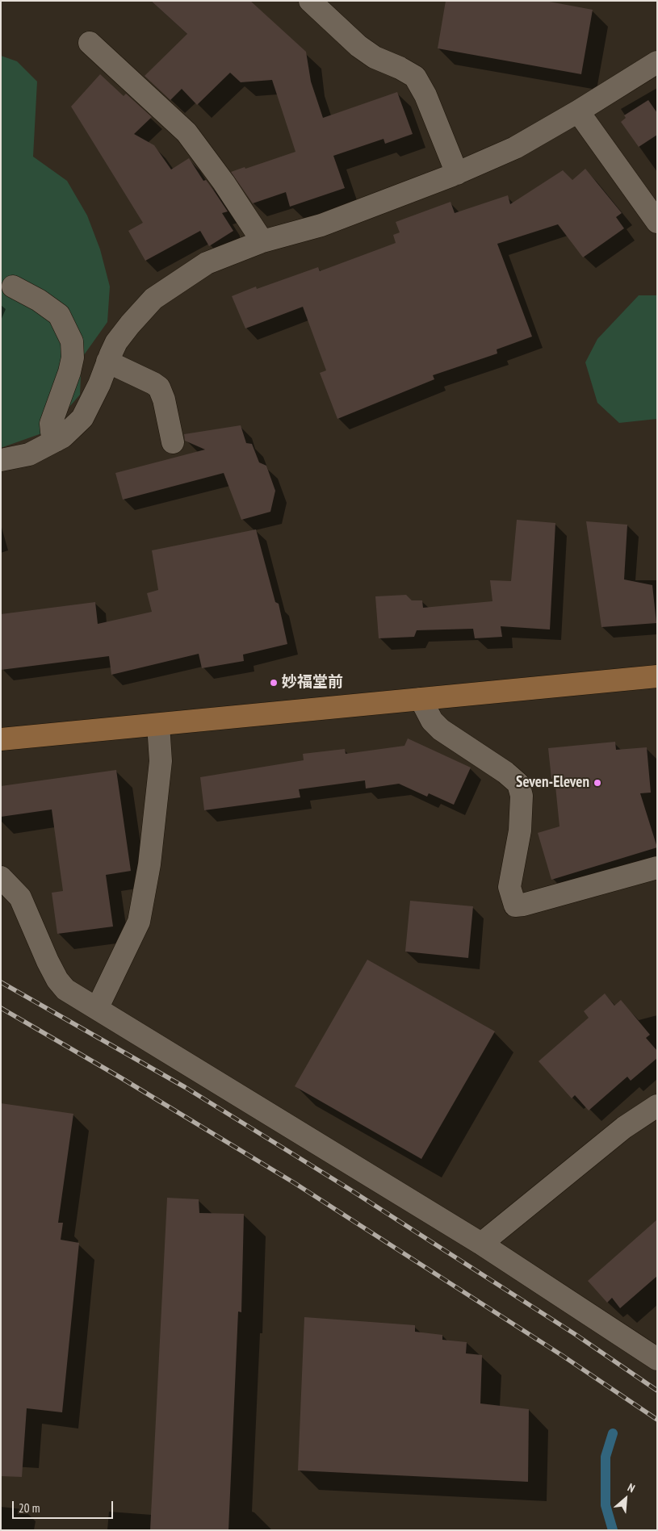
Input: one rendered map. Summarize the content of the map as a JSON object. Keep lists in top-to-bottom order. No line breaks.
{"places":["妙福堂前","Seven-Eleven"],"scale_bar":"20 m","north":"top right"}
